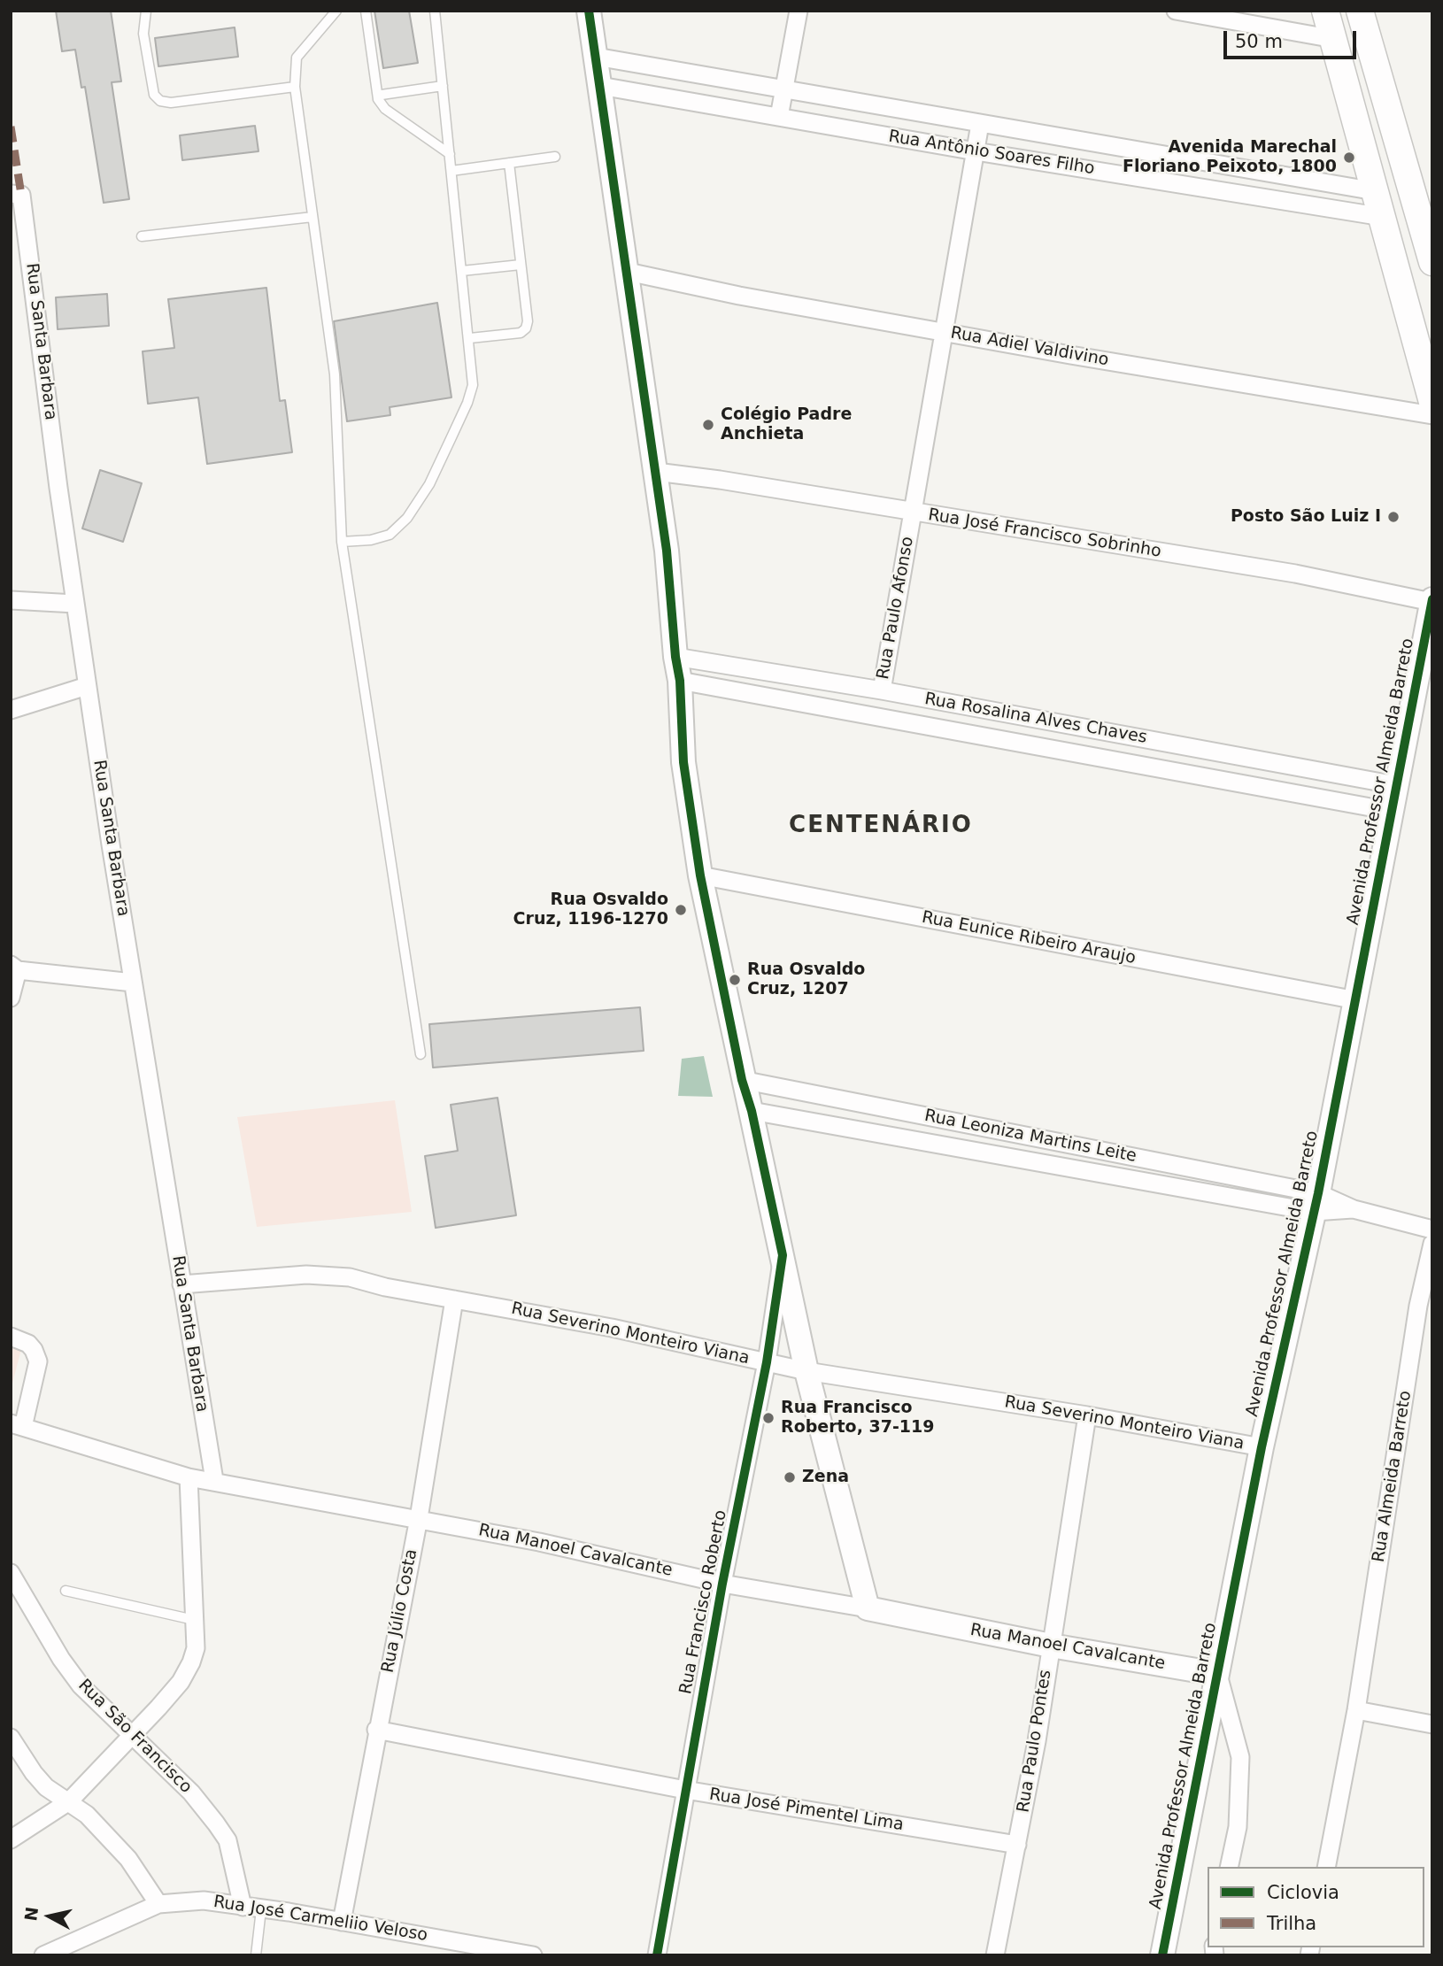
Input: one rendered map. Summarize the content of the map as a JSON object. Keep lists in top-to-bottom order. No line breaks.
{"streets":{"street":["Rua Antônio Soares Filho","Rua Santa Barbara","Rua Adiel Valdivino","Rua José Francisco Sobrinho","Rua Paulo Afonso","Rua Rosalina Alves Chaves","Avenida Professor Almeida Barreto","Rua Eunice Ribeiro Araujo","Rua Leoniza Martins Leite","Rua Severino Monteiro Viana","Rua Almeida Barreto","Rua Manoel Cavalcante","Rua Francisco Roberto","Rua Júlio Costa","Rua São Francisco","Rua Paulo Pontes","Rua José Pimentel Lima","Rua José Carmeliio Veloso"]},"crossings":[["Rua Antônio Soares Filho","Rua Paulo Afonso"],["Rua Santa Barbara","Rua Severino Monteiro Viana"],["Rua Santa Barbara","Rua Manoel Cavalcante"],["Rua Adiel Valdivino","Rua Paulo Afonso"],["Rua José Francisco Sobrinho","Rua Paulo Afonso"],["Rua José Francisco Sobrinho","Avenida Professor Almeida Barreto"],["Rua Paulo Afonso","Rua Rosalina Alves Chaves"],["Rua Rosalina Alves Chaves","Avenida Professor Almeida Barreto"],["Avenida Professor Almeida Barreto","Rua Eunice Ribeiro Araujo"],["Avenida Professor Almeida Barreto","Rua Leoniza Martins Leite"],["Avenida Professor Almeida Barreto","Rua Severino Monteiro Viana"],["Avenida Professor Almeida Barreto","Rua Manoel Cavalcante"],["Rua Severino Monteiro Viana","Rua Francisco Roberto"],["Rua Severino Monteiro Viana","Rua Júlio Costa"],["Rua Severino Monteiro Viana","Rua Paulo Pontes"],["Rua Manoel Cavalcante","Rua Francisco Roberto"],["Rua Manoel Cavalcante","Rua Júlio Costa"],["Rua Manoel Cavalcante","Rua Paulo Pontes"],["Rua Francisco Roberto","Rua José Pimentel Lima"],["Rua Júlio Costa","Rua José Pimentel Lima"],["Rua Júlio Costa","Rua José Carmeliio Veloso"],["Rua São Francisco","Rua José Carmeliio Veloso"],["Rua Paulo Pontes","Rua José Pimentel Lima"]],"districts":["CENTENÁRIO"],"places":["Avenida Marechal Floriano Peixoto, 1800","Colégio Padre Anchieta","Posto São Luiz I","Rua Osvaldo Cruz, 1196-1270","Rua Osvaldo Cruz, 1207","Rua Francisco Roberto, 37-119","Zena"],"legend":["Ciclovia","Trilha"],"scale_bar":"50 m","north":"left"}
